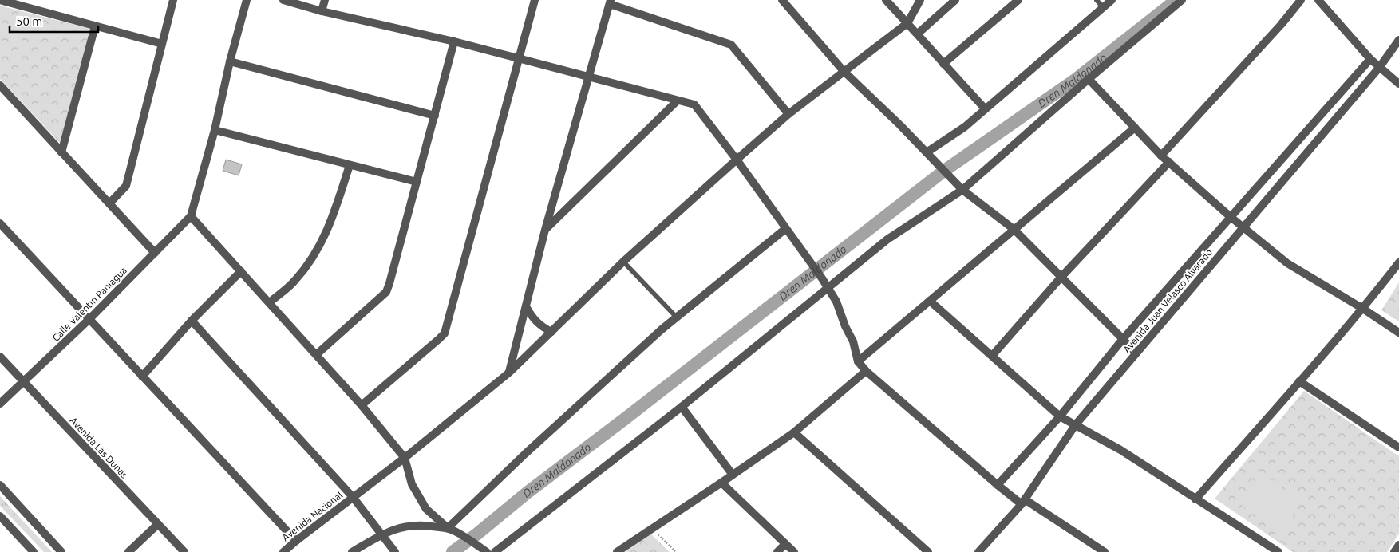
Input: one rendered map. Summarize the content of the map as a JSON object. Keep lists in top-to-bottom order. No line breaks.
{"streets":{"street":["Avenida Juan Velasco Alvarado","Calle Valentín Paniagua","Avenida Las Dunas","Avenida Nacional"]},"crossings":[["Calle Valentín Paniagua","Avenida Las Dunas"]],"water":["Dren Maldonado"],"scale_bar":"50 m"}
